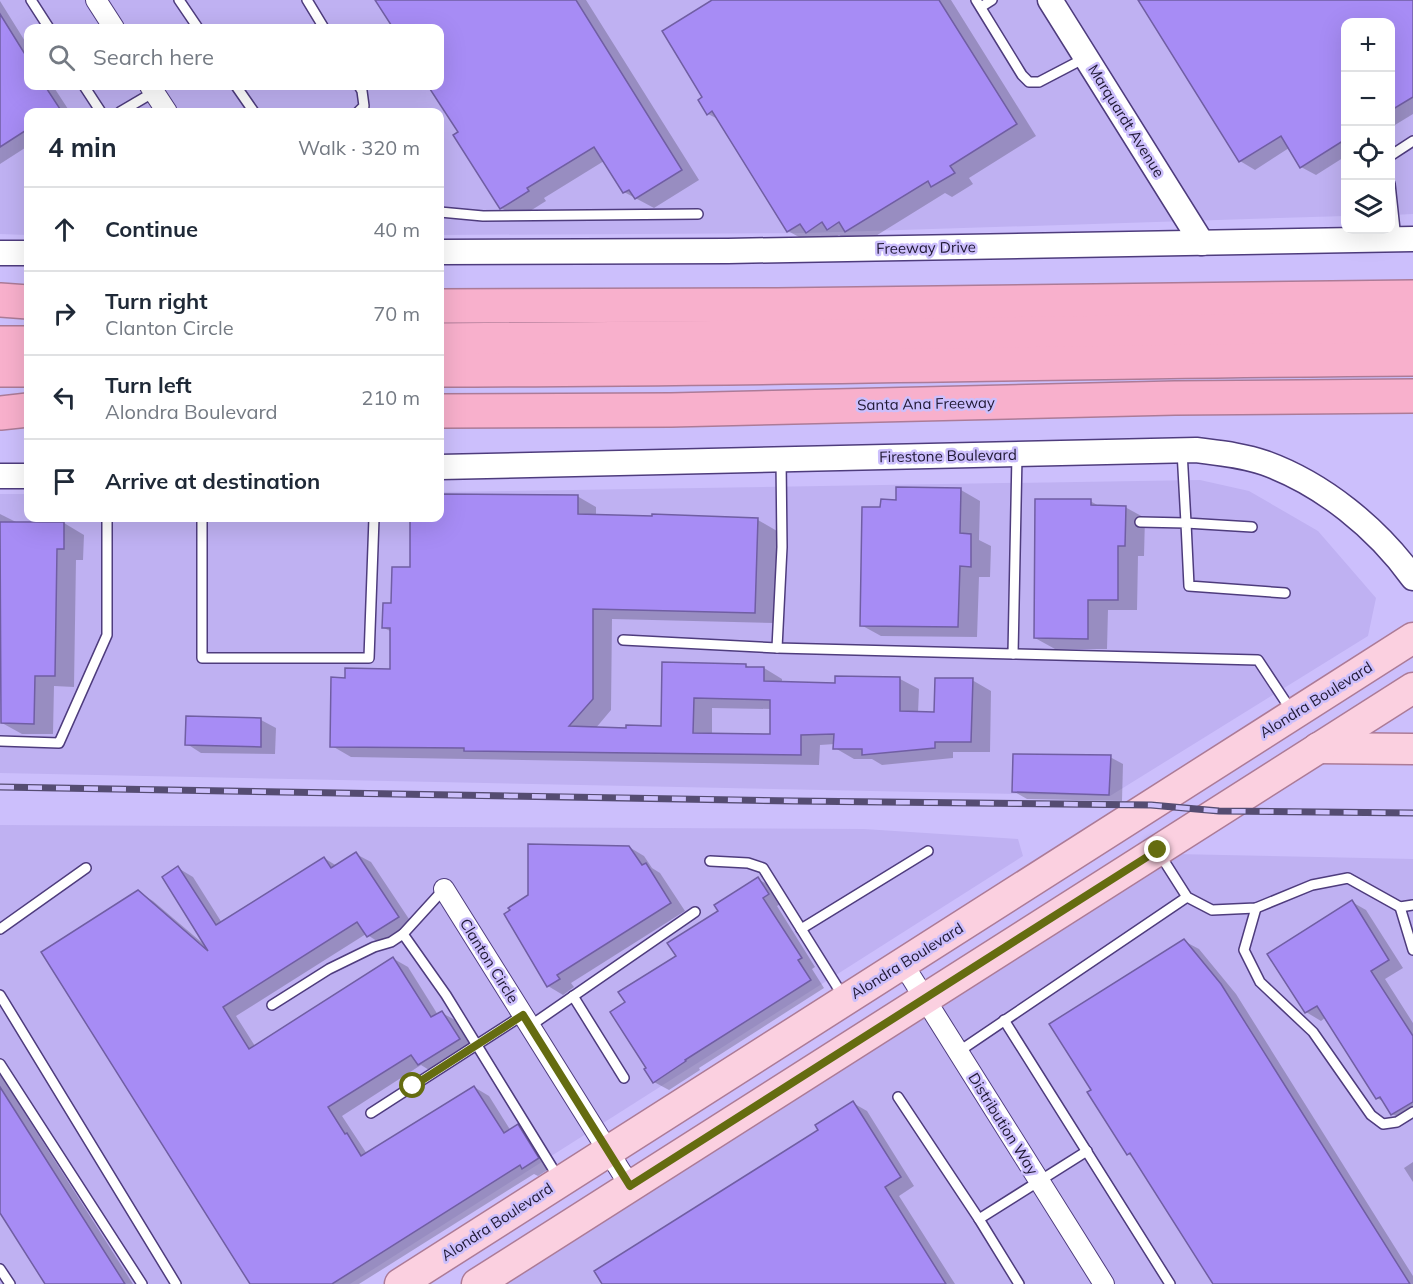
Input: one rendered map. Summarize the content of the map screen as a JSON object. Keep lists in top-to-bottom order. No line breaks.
{"streets":{"highway":["Santa Ana Freeway"],"main road":["Alondra Boulevard"],"street":["Marquardt Avenue","Freeway Drive","Firestone Boulevard","Clanton Circle","Distribution Way"]},"crossings":[["Marquardt Avenue","Freeway Drive"],["Alondra Boulevard","Clanton Circle"],["Alondra Boulevard","Distribution Way"]],"page":{"map_buttons":["+","−"],"search":"Search here","heading":["4 min","Walk · 320 m"],"list":[["Continue","40 m"],["Turn right","Clanton Circle","70 m"],["Turn left","Alondra Boulevard","210 m"],"Arrive at destination"]}}
